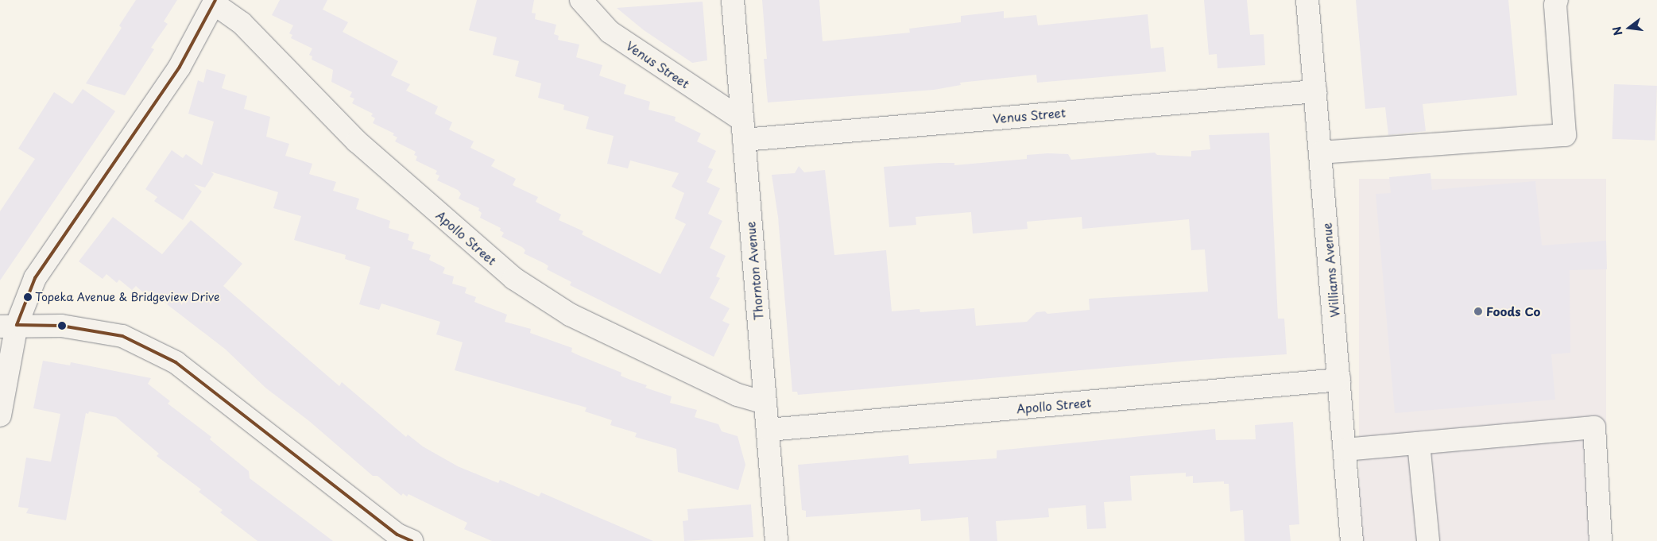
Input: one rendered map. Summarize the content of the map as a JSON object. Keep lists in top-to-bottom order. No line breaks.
{"streets":{"street":["Venus Street","Apollo Street","Williams Avenue","Thornton Avenue"]},"crossings":[["Venus Street","Williams Avenue"],["Venus Street","Thornton Avenue"],["Apollo Street","Williams Avenue"],["Apollo Street","Thornton Avenue"]],"places":["Topeka Avenue & Bridgeview Drive","Foods Co"],"north":"left"}
